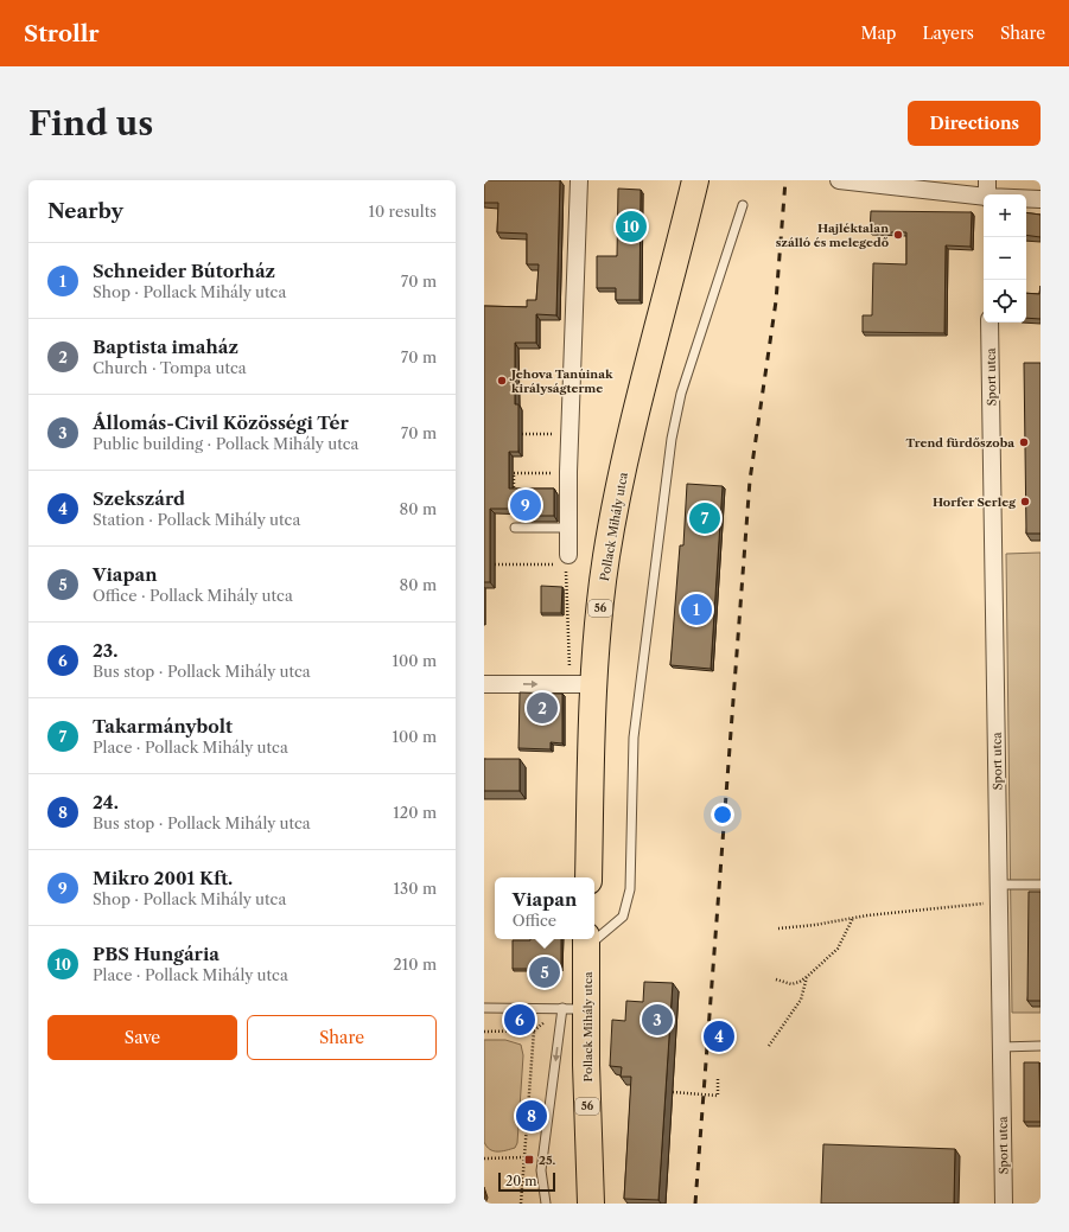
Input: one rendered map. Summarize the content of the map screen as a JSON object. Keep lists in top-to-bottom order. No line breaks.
{"streets":{"main road":["Pollack Mihály utca","56"],"street":["Sport utca"]},"places":{"other":["Hajléktalan szálló és melegedő","Jehova Tanúinak királyságterme","Trend fürdőszoba","Horfer Serleg"],"transit":["25."]},"scale_bar":"20 m","page":{"header":"Strollr","nav":["Map","Layers","Share"],"buttons":["Directions",["Save","Share"]],"title":"Find us","heading":["Nearby","10 results"],"map_buttons":["+","−"],"pins":["10","9","7","1","2","5","3","6","4","8"],"list":[{"mark":"1","name":"Schneider Bútorház","note":"Shop · Pollack Mihály utca","value":"70 m"},{"mark":"2","name":"Baptista imaház","note":"Church · Tompa utca","value":"70 m"},{"mark":"3","name":"Állomás-Civil Közösségi Tér","note":"Public building · Pollack Mihály utca","value":"70 m"},{"mark":"4","name":"Szekszárd","note":"Station · Pollack Mihály utca","value":"80 m"},{"mark":"5","name":"Viapan","note":"Office · Pollack Mihály utca","value":"80 m"},{"mark":"6","name":"23.","note":"Bus stop · Pollack Mihály utca","value":"100 m"},{"mark":"7","name":"Takarmánybolt","note":"Place · Pollack Mihály utca","value":"100 m"},{"mark":"8","name":"24.","note":"Bus stop · Pollack Mihály utca","value":"120 m"},{"mark":"9","name":"Mikro 2001 Kft.","note":"Shop · Pollack Mihály utca","value":"130 m"},{"mark":"10","name":"PBS Hungária","note":"Place · Pollack Mihály utca","value":"210 m"}],"popup":["Viapan","Office"],"scale":"20 m"}}
